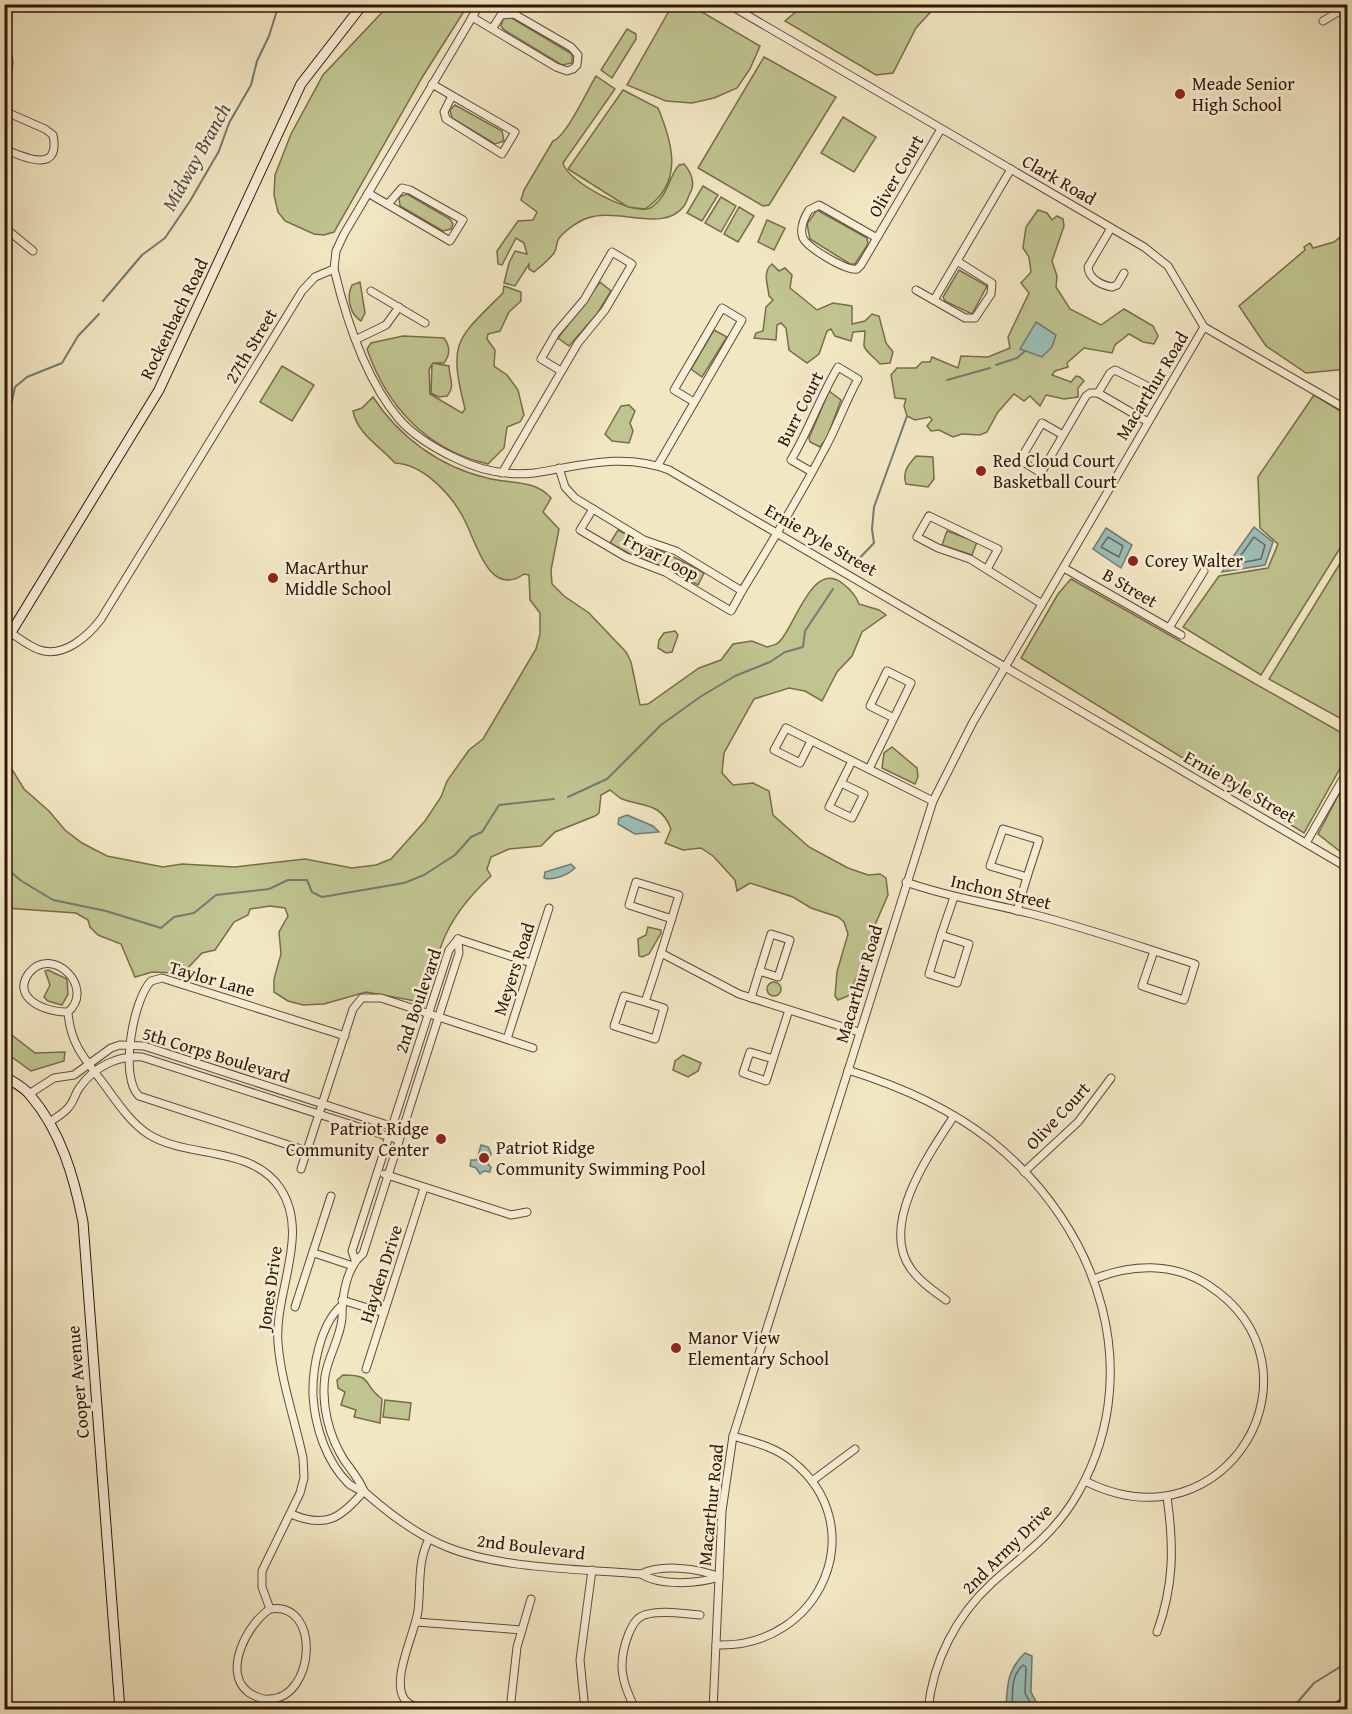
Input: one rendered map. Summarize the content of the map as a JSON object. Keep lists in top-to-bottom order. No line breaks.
{"streets":{"street":["Oliver Court","Clark Road","Rockenbach Road","27th Street","Macarthur Road","Burr Court","Ernie Pyle Street","Fryar Loop","B Street","Inchon Street","Meyers Road","Taylor Lane","2nd Boulevard","5th Corps Boulevard","Olive Court","Hayden Drive","Jones Drive","Cooper Avenue","2nd Army Drive"]},"crossings":[["Oliver Court","Clark Road"],["Clark Road","Macarthur Road"],["Rockenbach Road","27th Street"],["27th Street","Ernie Pyle Street"],["Macarthur Road","Ernie Pyle Street"],["Macarthur Road","B Street"],["Macarthur Road","Inchon Street"],["Macarthur Road","2nd Boulevard"],["Macarthur Road","2nd Army Drive"],["Burr Court","Ernie Pyle Street"],["Burr Court","Fryar Loop"],["Ernie Pyle Street","Fryar Loop"],["Taylor Lane","5th Corps Boulevard"],["2nd Boulevard","5th Corps Boulevard"],["5th Corps Boulevard","Jones Drive"],["5th Corps Boulevard","Cooper Avenue"],["Olive Court","2nd Army Drive"]],"water":["Midway Branch"],"places":["Meade Senior High School","Red Cloud Court Basketball Court","Corey Walter","MacArthur Middle School","Patriot Ridge Community Center","Patriot Ridge Community Swimming Pool","Manor View Elementary School"]}
